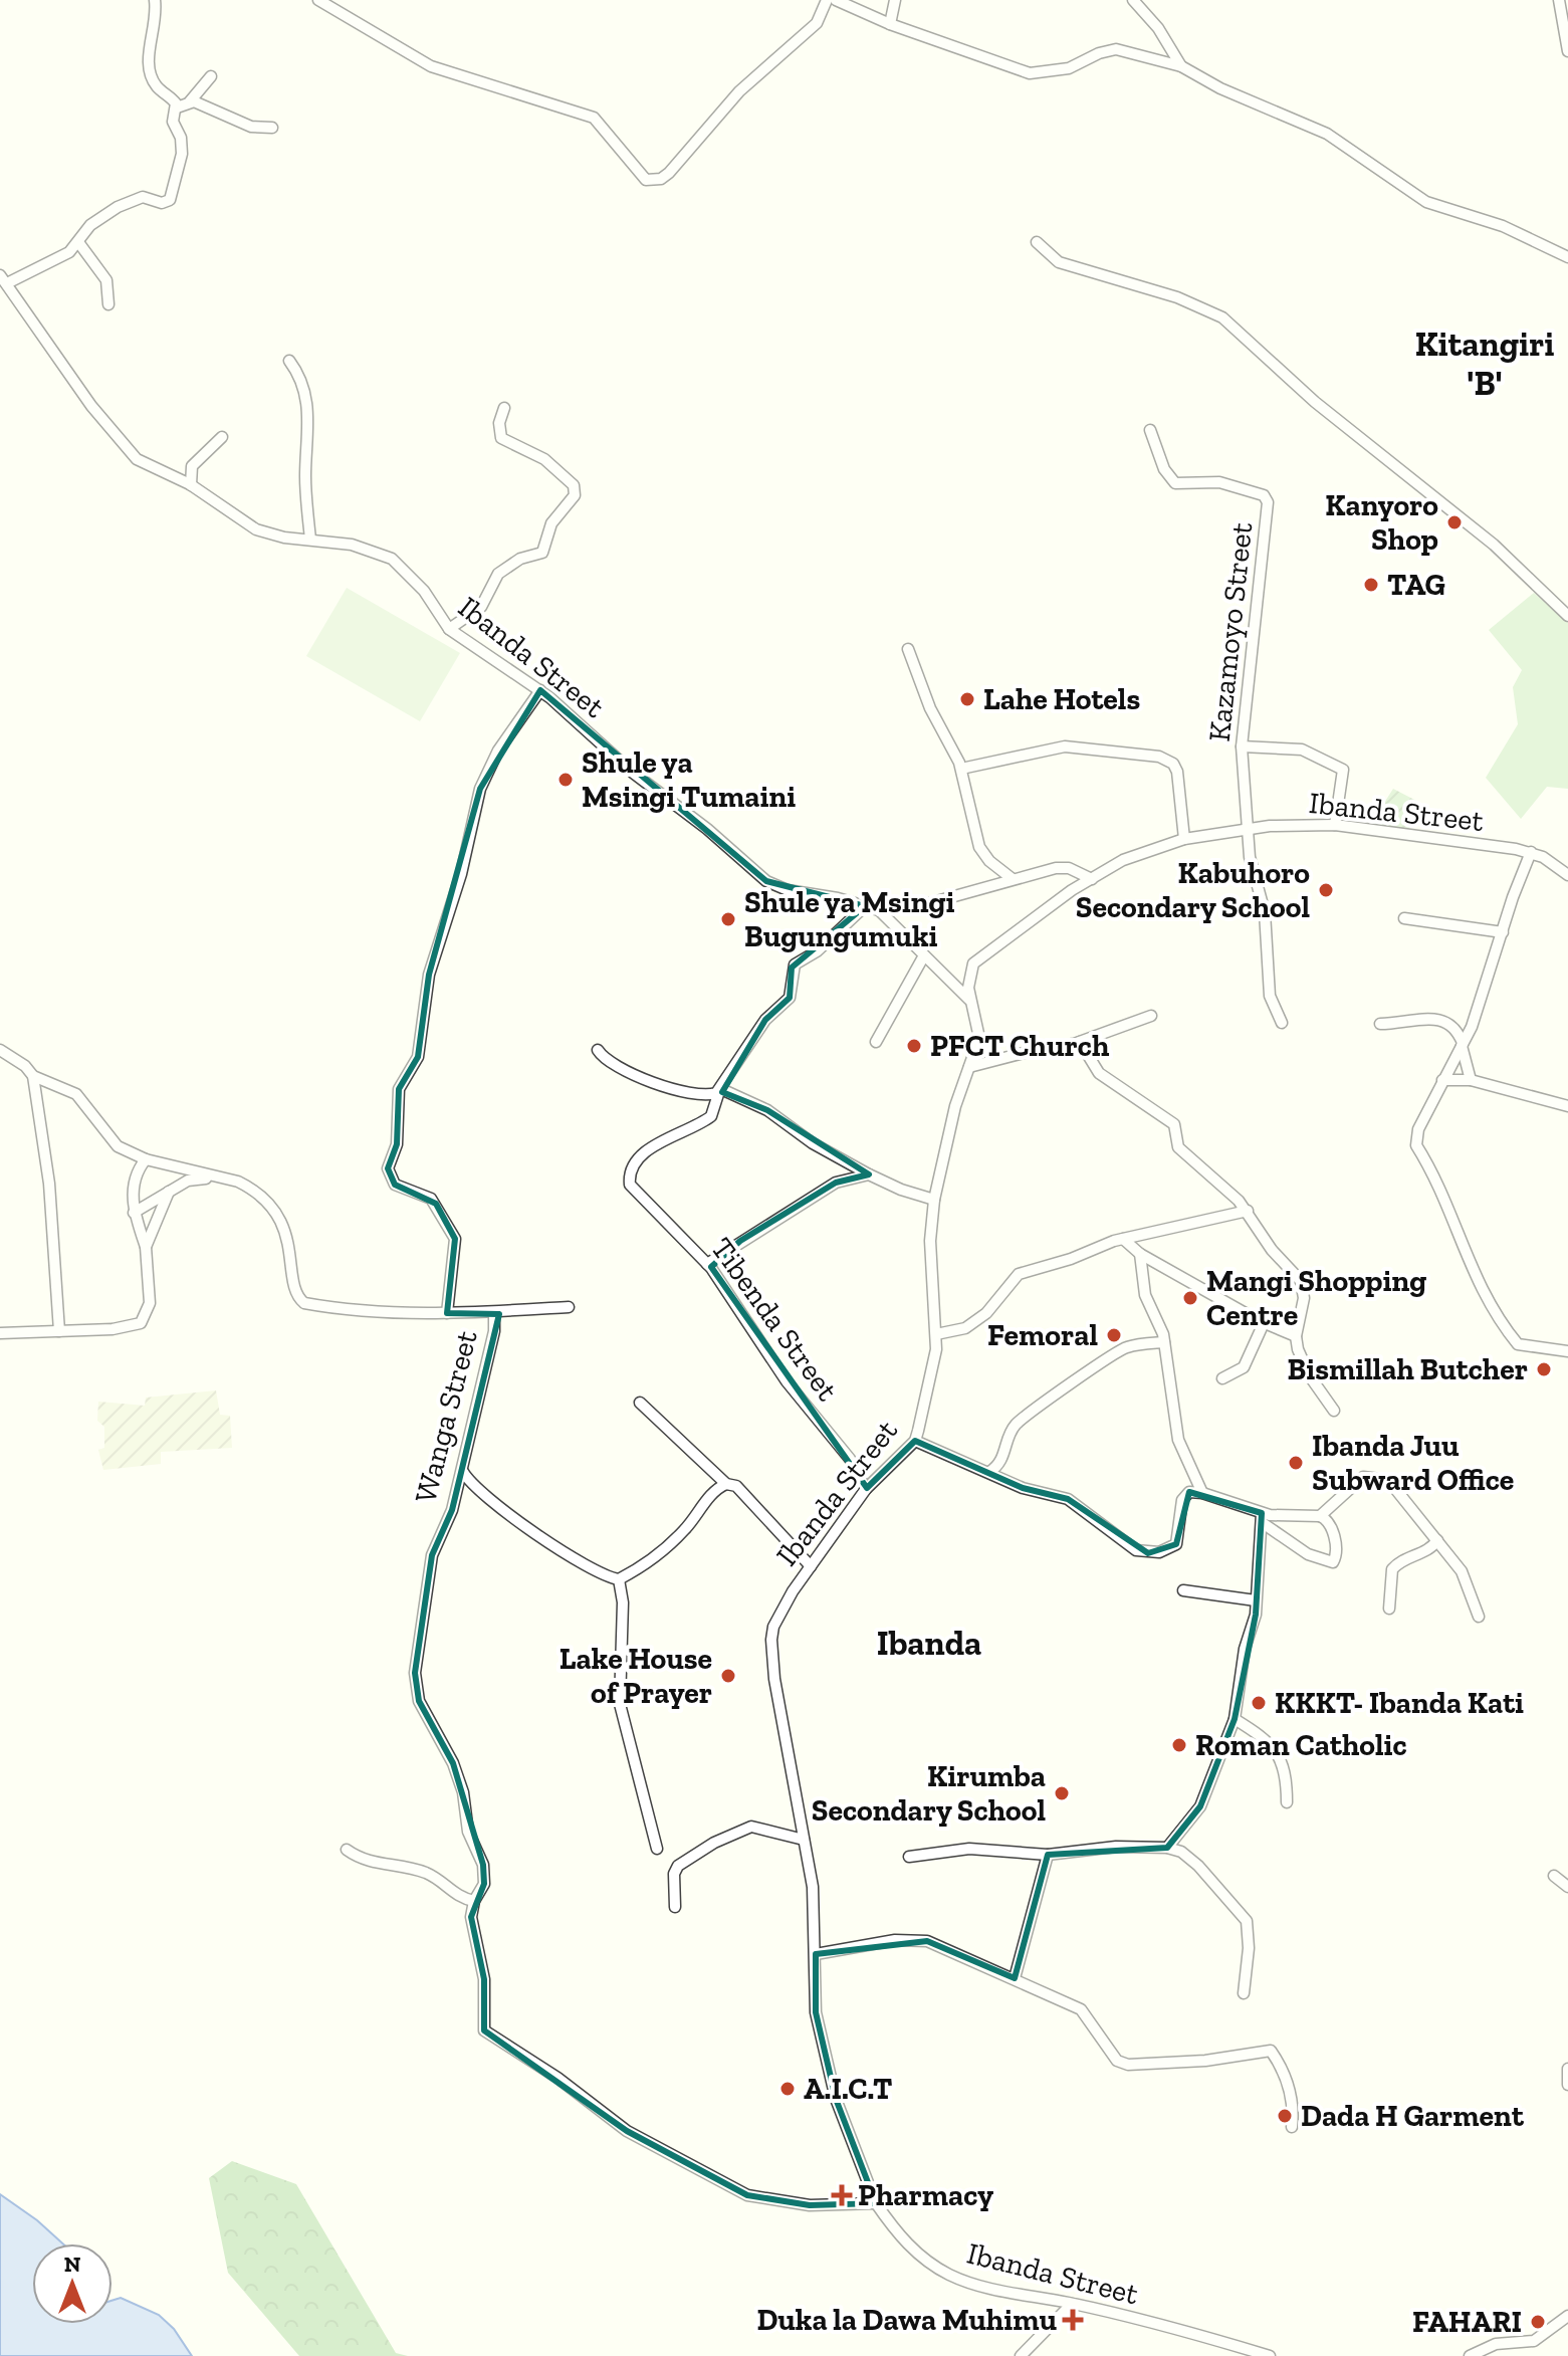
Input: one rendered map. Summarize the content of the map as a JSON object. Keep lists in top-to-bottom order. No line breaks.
{"streets":{"street":["Kazamoyo Street","Ibanda Street","Tibenda Street","Wanga Street"]},"crossings":[["Kazamoyo Street","Ibanda Street"],["Ibanda Street","Tibenda Street"],["Ibanda Street","Wanga Street"]],"districts":["Kitangiri 'B'","Ibanda"],"places":{"other":["Kanyoro Shop","TAG","Lahe Hotels","Shule ya Msingi Tumaini","Kabuhoro Secondary School","Shule ya Msingi Bugungumuki","PFCT Church","Mangi Shopping Centre","Femoral","Bismillah Butcher","Ibanda Juu Subward Office","Lake House of Prayer","KKKT- Ibanda Kati","Roman Catholic","Kirumba Secondary School","A.I.C.T","Dada H Garment","FAHARI"],"health":["Pharmacy","Duka la Dawa Muhimu"]},"north":"top"}
